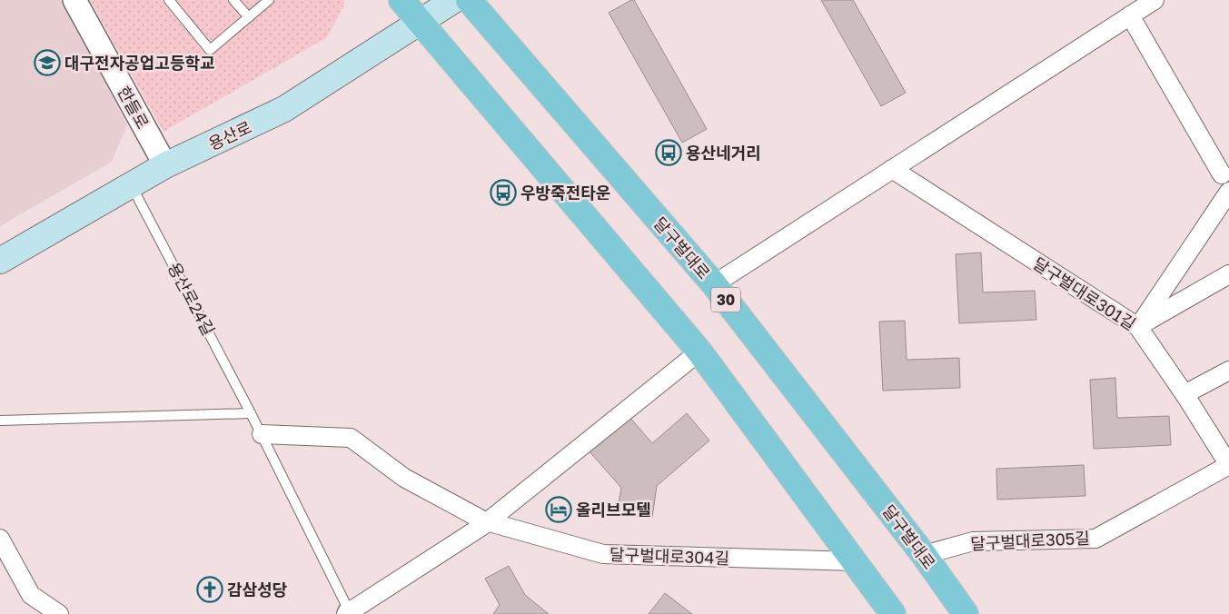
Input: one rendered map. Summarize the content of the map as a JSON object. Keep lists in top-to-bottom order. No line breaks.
{"streets":{"main road":["용산로","달구벌대로","30"],"street":["한들로","달구벌대로301길","달구벌대로305길","달구벌대로304길"],"lane":["용산로24길"]},"crossings":[["한들로","용산로"],["용산로","용산로24길"],["달구벌대로","달구벌대로305길"],["달구벌대로301길","달구벌대로305길"],["용산로24길","달구벌대로304길"]],"places":{"school or university":["대구전자공업고등학교"],"bus stop":["용산네거리","우방죽전타운"],"hotel":["올리브모텔"],"church":["감삼성당"]}}
